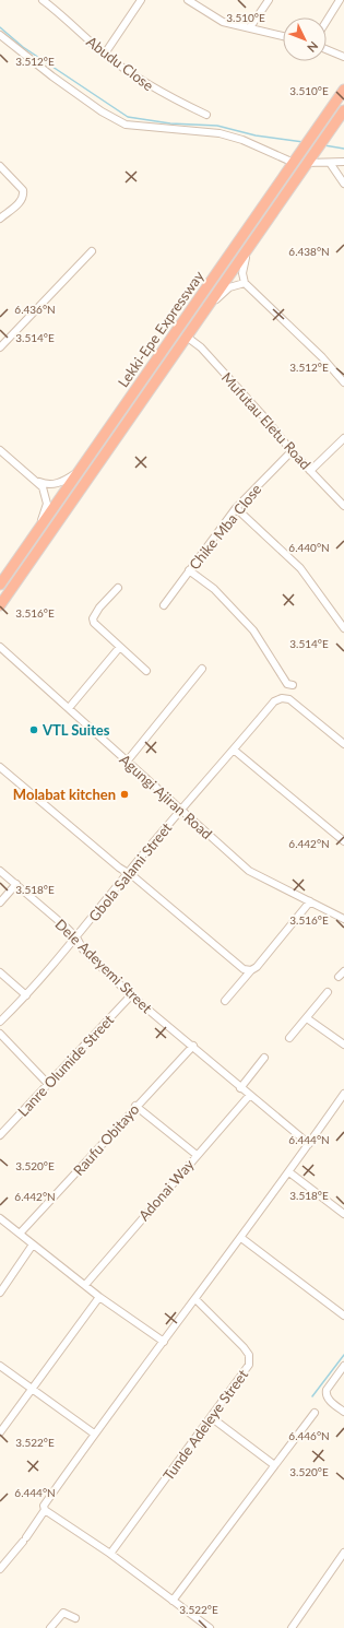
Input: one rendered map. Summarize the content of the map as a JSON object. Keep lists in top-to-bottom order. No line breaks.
{"streets":{"highway":["Lekki-Epe Expressway"],"street":["Abudu Close","Mufutau Eletu Road","Chike Mba Close","Agungi Ajiran Road","Gbola Salami Street","Dele Adeyemi Street","Lanre Olumide Street","Raufu Obitayo","Adonai Way","Tunde Adeleye Street"]},"crossings":[["Lekki-Epe Expressway","Mufutau Eletu Road"],["Mufutau Eletu Road","Chike Mba Close"],["Agungi Ajiran Road","Gbola Salami Street"],["Gbola Salami Street","Dele Adeyemi Street"],["Dele Adeyemi Street","Lanre Olumide Street"],["Dele Adeyemi Street","Raufu Obitayo"],["Dele Adeyemi Street","Adonai Way"]],"places":["VTL Suites","Molabat kitchen"],"north":"bottom right","coordinates":["3.510°E","3.512°E","6.438°N","6.436°N","3.514°E","6.440°N","3.516°E","6.442°N","3.518°E","6.444°N","3.520°E","6.446°N","3.522°E"]}
